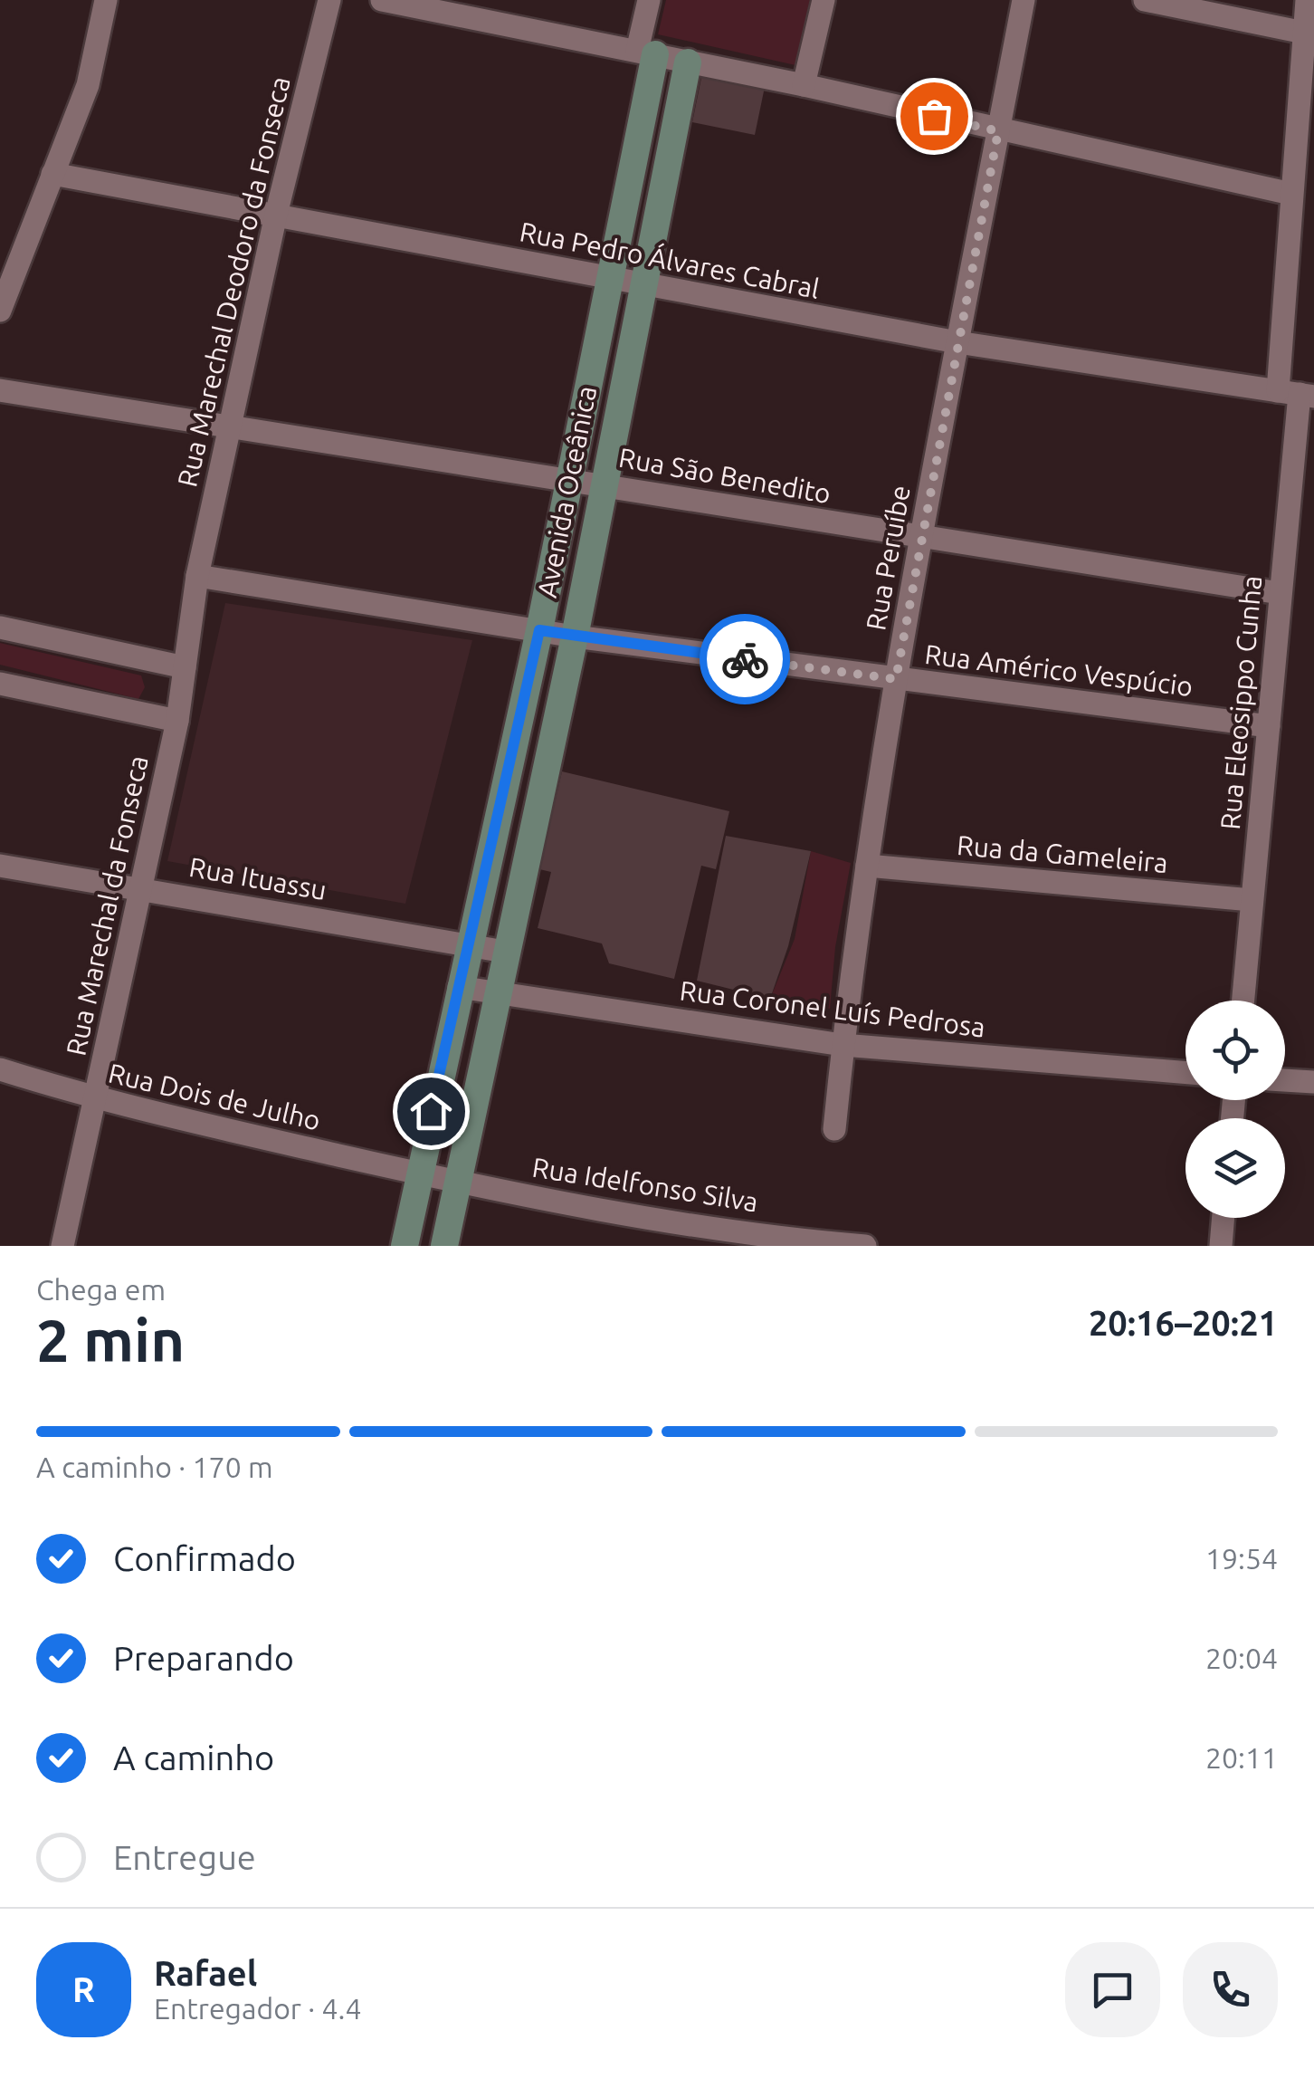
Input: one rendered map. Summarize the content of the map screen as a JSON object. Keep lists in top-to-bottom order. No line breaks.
{"streets":{"street":["Rua Pedro Álvares Cabral","Rua Marechal Deodoro da Fonseca","Rua São Benedito","Avenida Oceânica","Rua Peruíbe","Rua Américo Vespúcio","Rua Eleosippo Cunha","Rua da Gameleira","Rua Ituassu","Rua Marechal da Fonseca","Rua Coronel Luís Pedrosa","Rua Dois de Julho","Rua Idelfonso Silva"]},"crossings":[["Rua Pedro Álvares Cabral","Rua Marechal Deodoro da Fonseca"],["Rua Pedro Álvares Cabral","Avenida Oceânica"],["Rua Pedro Álvares Cabral","Rua Peruíbe"],["Rua Pedro Álvares Cabral","Rua Eleosippo Cunha"],["Rua Marechal Deodoro da Fonseca","Rua São Benedito"],["Rua Marechal Deodoro da Fonseca","Rua Américo Vespúcio"],["Rua Marechal Deodoro da Fonseca","Rua Marechal da Fonseca"],["Rua São Benedito","Avenida Oceânica"],["Rua São Benedito","Rua Peruíbe"],["Rua São Benedito","Rua Eleosippo Cunha"],["Avenida Oceânica","Rua Américo Vespúcio"],["Avenida Oceânica","Rua Ituassu"],["Avenida Oceânica","Rua Coronel Luís Pedrosa"],["Avenida Oceânica","Rua Dois de Julho"],["Avenida Oceânica","Rua Idelfonso Silva"],["Rua Peruíbe","Rua Américo Vespúcio"],["Rua Peruíbe","Rua da Gameleira"],["Rua Peruíbe","Rua Coronel Luís Pedrosa"],["Rua Américo Vespúcio","Rua Eleosippo Cunha"],["Rua Américo Vespúcio","Rua Marechal da Fonseca"],["Rua Eleosippo Cunha","Rua da Gameleira"],["Rua Ituassu","Rua Marechal da Fonseca"],["Rua Marechal da Fonseca","Rua Dois de Julho"],["Rua Dois de Julho","Rua Idelfonso Silva"]],"page":{"heading":["2 min","Chega em","20:16–20:21"],"panel":["Rafael","Entregador · 4.4"],"bar":"A caminho · 170 m","list":[["Confirmado","19:54"],["Preparando","20:04"],["A caminho","20:11"],"Entregue"],"round":"R"}}
